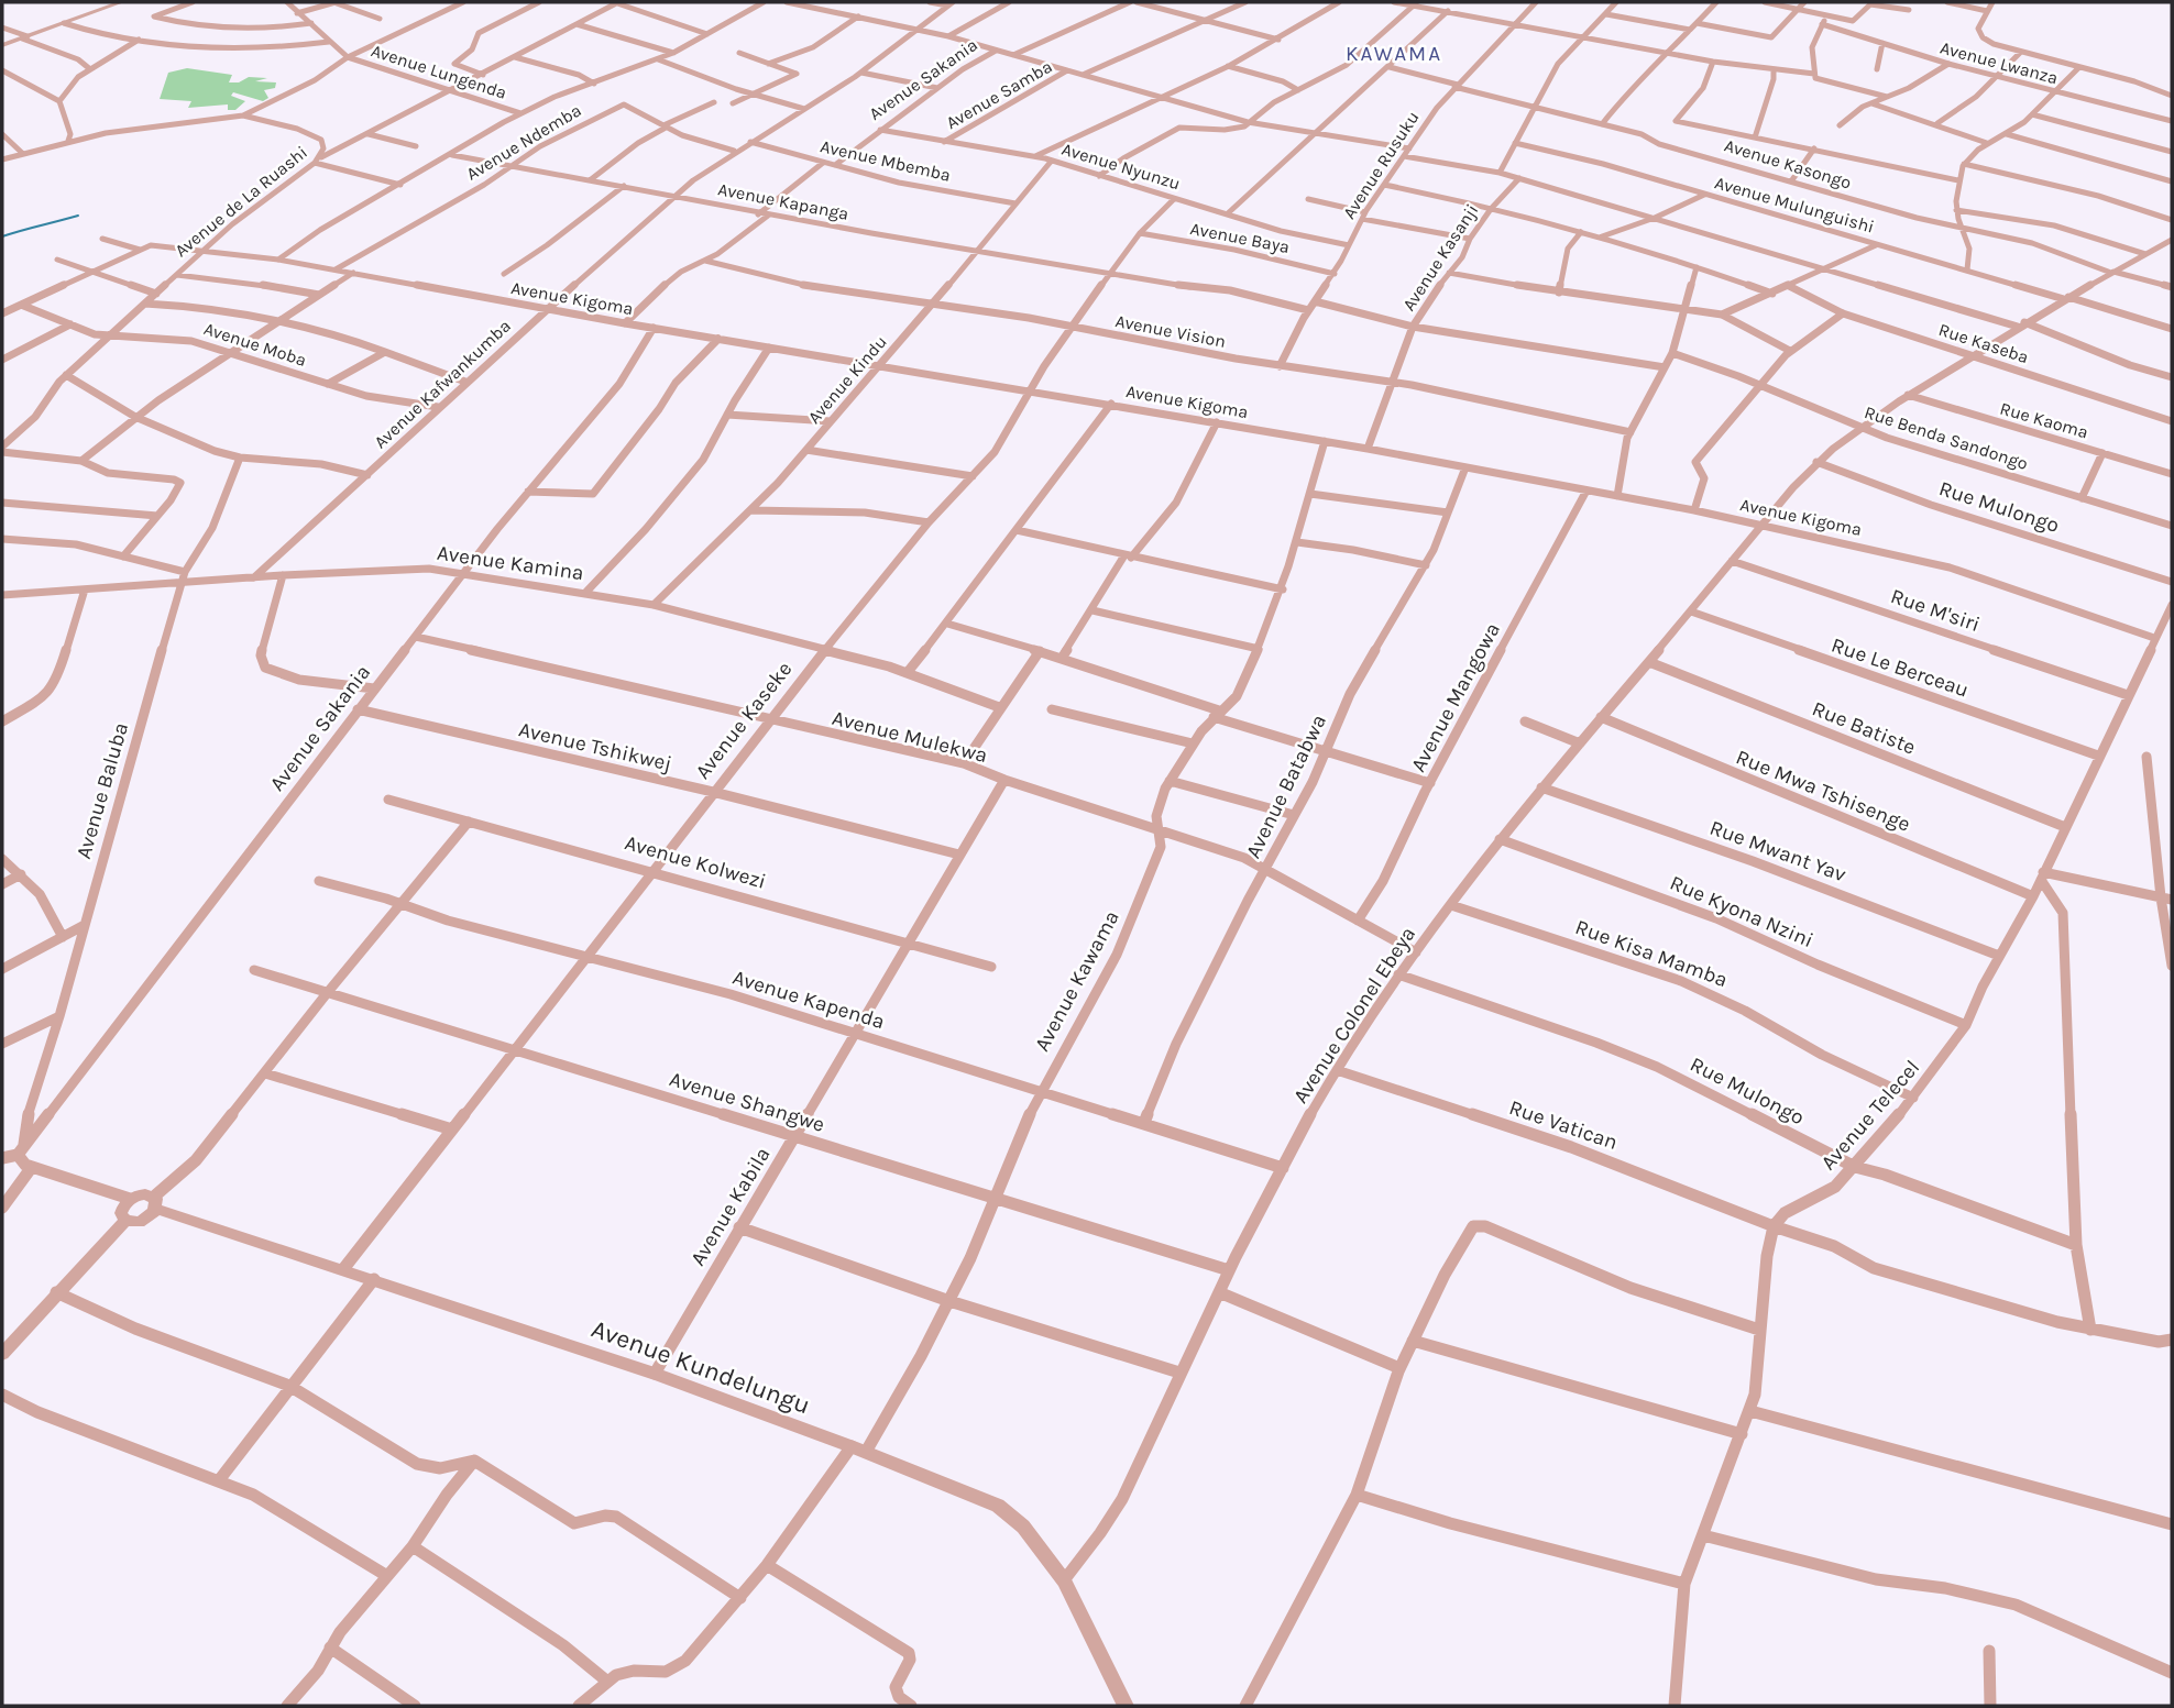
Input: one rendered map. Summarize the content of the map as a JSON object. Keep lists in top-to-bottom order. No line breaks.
{"streets":{"street":["Avenue Lwanza","Avenue Lungenda","Avenue Sakania","Avenue Samba","Avenue Ndemba","Avenue Mbemba","Avenue Kasongo","Avenue Rusuku","Avenue Nyunzu","Avenue de La Ruashi","Avenue Kapanga","Avenue Mulunguishi","Avenue Baya","Avenue Kasanji","Avenue Kigoma","Avenue Vision","Rue Kaseba","Avenue Moba","Avenue Kindu","Avenue Kafwankumba","Rue Kaoma","Rue Benda Sandongo","Rue Mulongo","Avenue Kamina","Rue M'siri","Rue Le Berceau","Avenue Mangowa","Avenue Kaseke","Rue Batiste","Avenue Mulekwa","Avenue Tshikwej","Avenue Batabwa","Avenue Baluba","Rue Mwa Tshisenge","Rue Mwant Yav","Avenue Kolwezi","Rue Kyona Nzini","Rue Kisa Mamba","Avenue Kawama","Avenue Kapenda","Avenue Colonel Ebeya","Avenue Shangwe","Avenue Telecel","Rue Vatican","Avenue Kabila","Avenue Kundelungu"]},"crossings":[["Avenue Sakania","Avenue Mbemba"],["Avenue Sakania","Avenue Nyunzu"],["Avenue Sakania","Avenue Kigoma"],["Avenue Sakania","Avenue Kamina"],["Avenue Sakania","Avenue Mulekwa"],["Avenue Sakania","Avenue Tshikwej"],["Avenue Sakania","Avenue Baluba"],["Avenue Samba","Avenue Nyunzu"],["Avenue Ndemba","Avenue Kapanga"],["Avenue Ndemba","Avenue Kigoma"],["Avenue Ndemba","Avenue Kafwankumba"],["Avenue Mbemba","Avenue Kindu"],["Avenue Mbemba","Avenue Kafwankumba"],["Avenue Kasongo","Avenue Rusuku"],["Avenue Kasongo","Avenue Colonel Ebeya"],["Avenue Rusuku","Avenue Nyunzu"],["Avenue Rusuku","Avenue Kapanga"],["Avenue Rusuku","Avenue Baya"],["Avenue Rusuku","Avenue Vision"],["Avenue Nyunzu","Avenue Kindu"],["Avenue Nyunzu","Avenue Kaseke"],["Avenue de La Ruashi","Avenue Kigoma"],["Avenue de La Ruashi","Avenue Moba"],["Avenue Kapanga","Avenue Kindu"],["Avenue Kapanga","Avenue Kafwankumba"],["Avenue Kapanga","Avenue Kaseke"],["Avenue Mulunguishi","Avenue Colonel Ebeya"],["Avenue Baya","Avenue Kaseke"],["Avenue Kasanji","Avenue Kigoma"],["Avenue Kasanji","Avenue Vision"],["Avenue Kigoma","Avenue Kindu"],["Avenue Kigoma","Avenue Kafwankumba"],["Avenue Kigoma","Avenue Mangowa"],["Avenue Kigoma","Avenue Kaseke"],["Avenue Kigoma","Avenue Batabwa"],["Avenue Kigoma","Avenue Kawama"],["Avenue Kigoma","Avenue Colonel Ebeya"],["Avenue Kigoma","Avenue Telecel"],["Avenue Vision","Avenue Kindu"],["Avenue Vision","Avenue Kaseke"],["Rue Kaseba","Avenue Colonel Ebeya"],["Avenue Moba","Avenue Kafwankumba"],["Avenue Kindu","Avenue Kamina"],["Avenue Kafwankumba","Avenue Kamina"],["Rue Kaoma","Avenue Colonel Ebeya"],["Rue Benda Sandongo","Avenue Colonel Ebeya"],["Rue Mulongo","Avenue Colonel Ebeya"],["Rue Mulongo","Avenue Telecel"],["Avenue Kamina","Avenue Kaseke"],["Avenue Kamina","Avenue Baluba"],["Rue M'siri","Avenue Colonel Ebeya"],["Rue M'siri","Avenue Telecel"],["Rue Le Berceau","Avenue Colonel Ebeya"],["Rue Le Berceau","Avenue Telecel"],["Avenue Mangowa","Avenue Mulekwa"],["Avenue Kaseke","Avenue Mulekwa"],["Avenue Kaseke","Avenue Tshikwej"],["Avenue Kaseke","Avenue Kolwezi"],["Avenue Kaseke","Avenue Kapenda"],["Avenue Kaseke","Avenue Shangwe"],["Avenue Kaseke","Avenue Kundelungu"],["Rue Batiste","Avenue Colonel Ebeya"],["Rue Batiste","Avenue Telecel"],["Avenue Mulekwa","Avenue Batabwa"],["Avenue Mulekwa","Avenue Kawama"],["Avenue Mulekwa","Avenue Colonel Ebeya"],["Avenue Mulekwa","Avenue Kabila"],["Avenue Tshikwej","Avenue Kabila"],["Avenue Batabwa","Avenue Kapenda"],["Rue Mwa Tshisenge","Avenue Colonel Ebeya"],["Rue Mwa Tshisenge","Avenue Telecel"],["Rue Mwant Yav","Avenue Colonel Ebeya"],["Rue Mwant Yav","Avenue Telecel"],["Avenue Kolwezi","Avenue Kabila"],["Rue Kyona Nzini","Avenue Colonel Ebeya"],["Rue Kyona Nzini","Avenue Telecel"],["Rue Kisa Mamba","Avenue Colonel Ebeya"],["Rue Kisa Mamba","Avenue Telecel"],["Avenue Kawama","Avenue Kapenda"],["Avenue Kawama","Avenue Shangwe"],["Avenue Kawama","Avenue Kundelungu"],["Avenue Kapenda","Avenue Colonel Ebeya"],["Avenue Kapenda","Avenue Kabila"],["Avenue Colonel Ebeya","Avenue Shangwe"],["Avenue Colonel Ebeya","Rue Vatican"],["Avenue Colonel Ebeya","Avenue Kundelungu"],["Avenue Shangwe","Avenue Kabila"],["Avenue Telecel","Rue Vatican"],["Avenue Kabila","Avenue Kundelungu"]],"districts":["KAWAMA"]}
